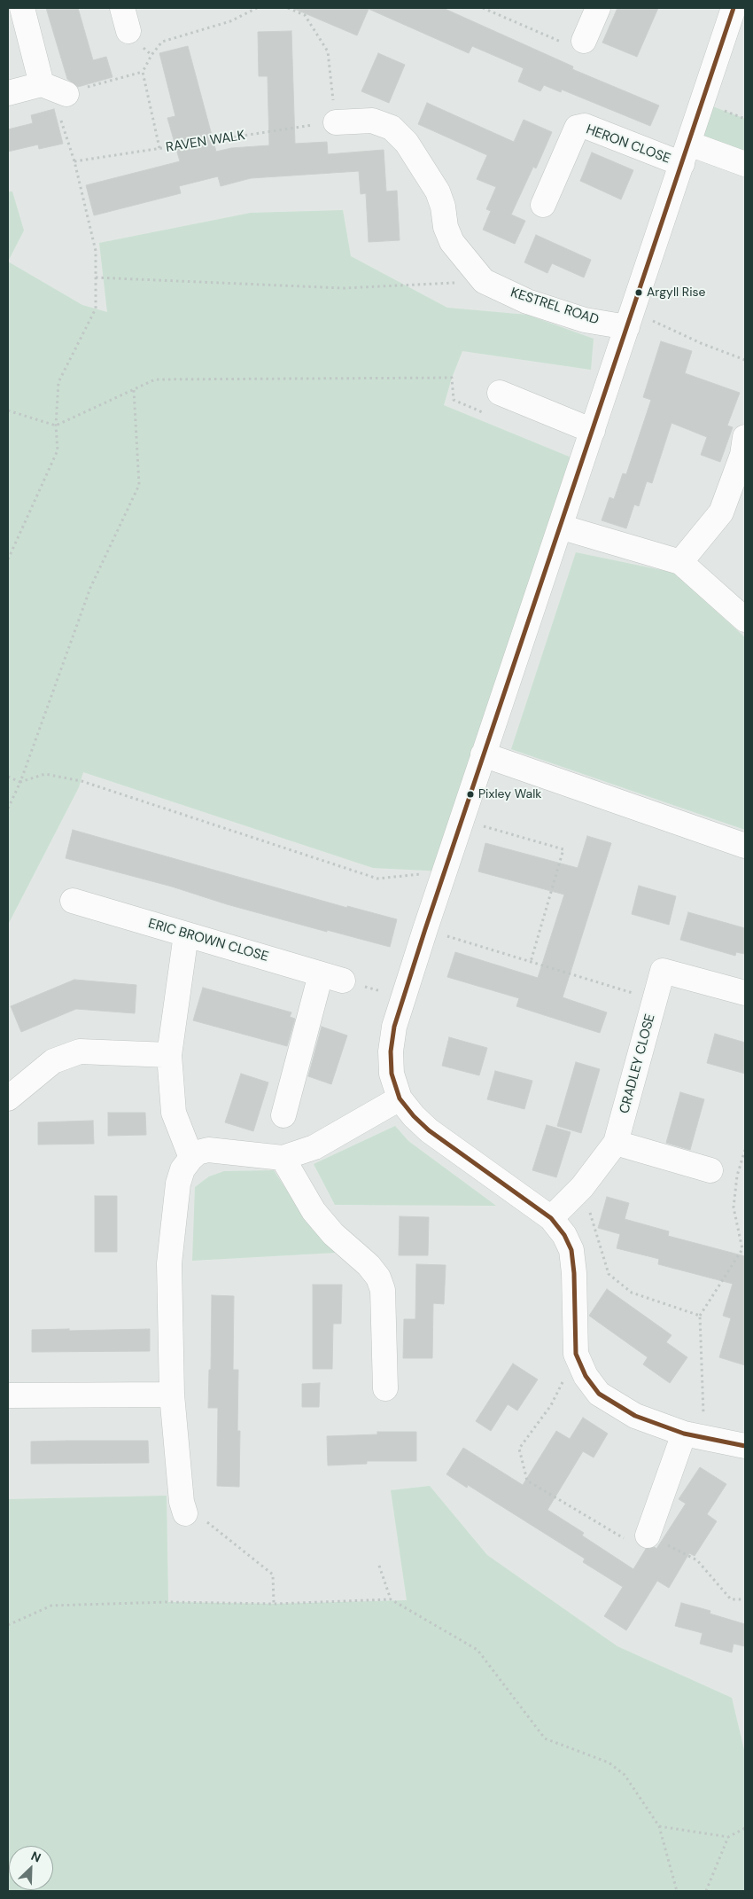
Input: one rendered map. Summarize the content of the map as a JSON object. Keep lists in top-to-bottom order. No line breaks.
{"streets":{"street":["HERON CLOSE","KESTREL ROAD","ERIC BROWN CLOSE","CRADLEY CLOSE"],"path":["RAVEN WALK"]},"crossings":[["RAVEN WALK","KESTREL ROAD"]],"places":["Argyll Rise","Pixley Walk"],"north":"top right"}
